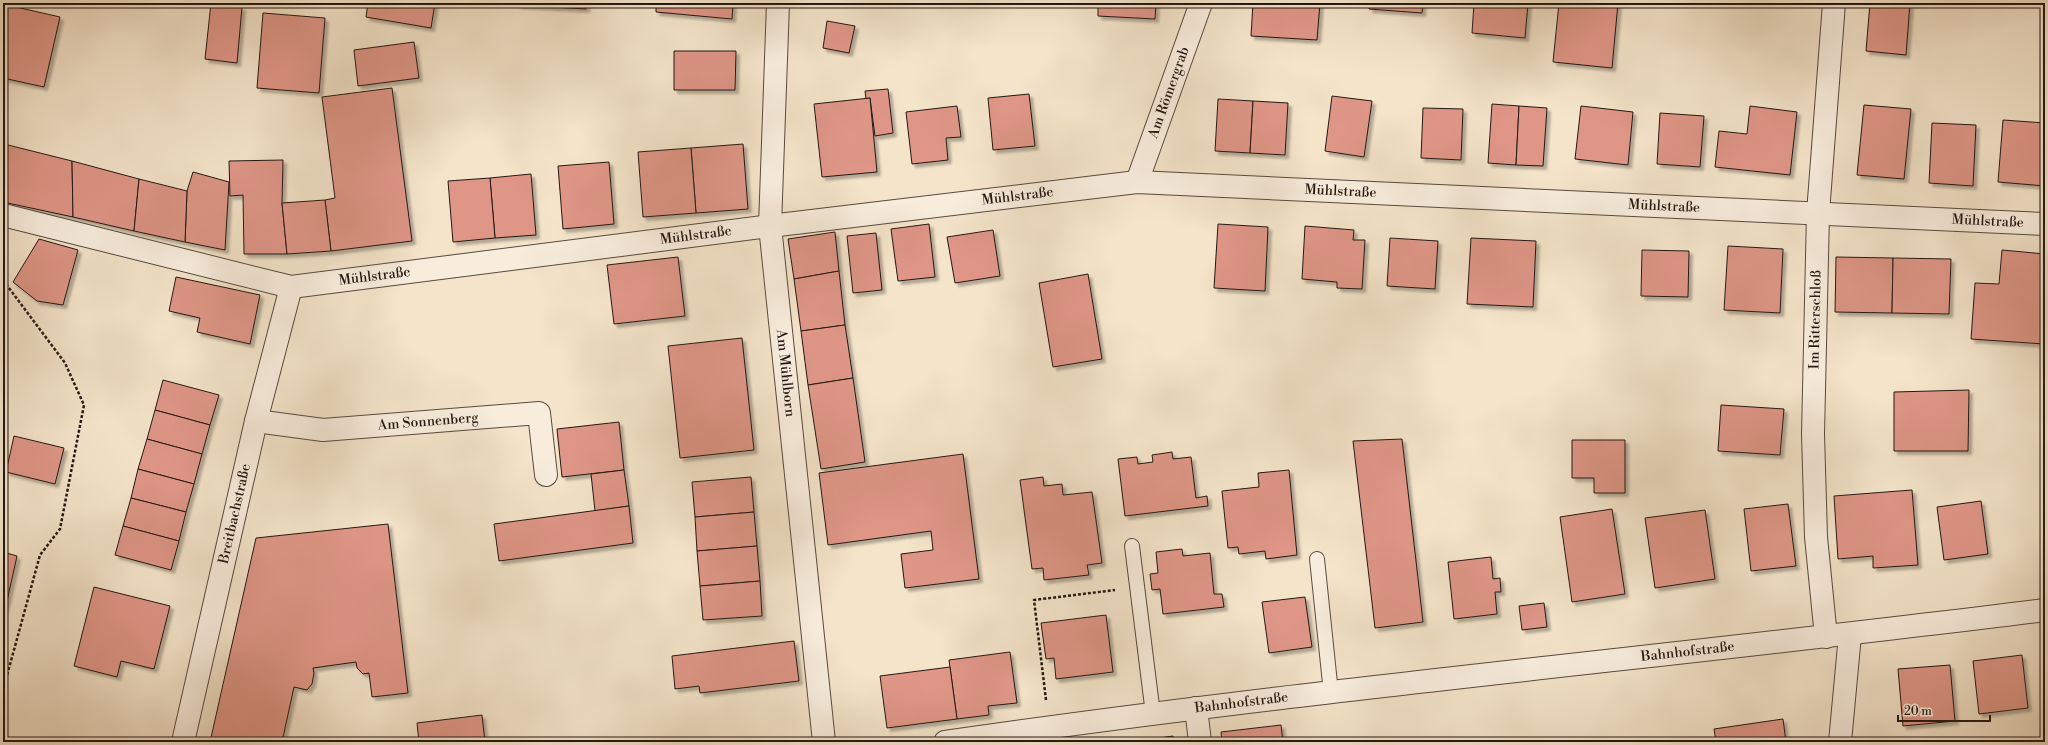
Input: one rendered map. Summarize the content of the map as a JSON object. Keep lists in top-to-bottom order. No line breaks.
{"streets":{"street":["Am Römergrab","Mühlstraße","Im Ritterschloß","Am Mühlborn","Am Sonnenberg","Breitbachstraße","Bahnhofstraße"]},"crossings":[["Am Römergrab","Mühlstraße"],["Mühlstraße","Im Ritterschloß"],["Mühlstraße","Am Mühlborn"],["Mühlstraße","Breitbachstraße"],["Im Ritterschloß","Bahnhofstraße"],["Am Sonnenberg","Breitbachstraße"]],"scale_bar":"20 m"}
